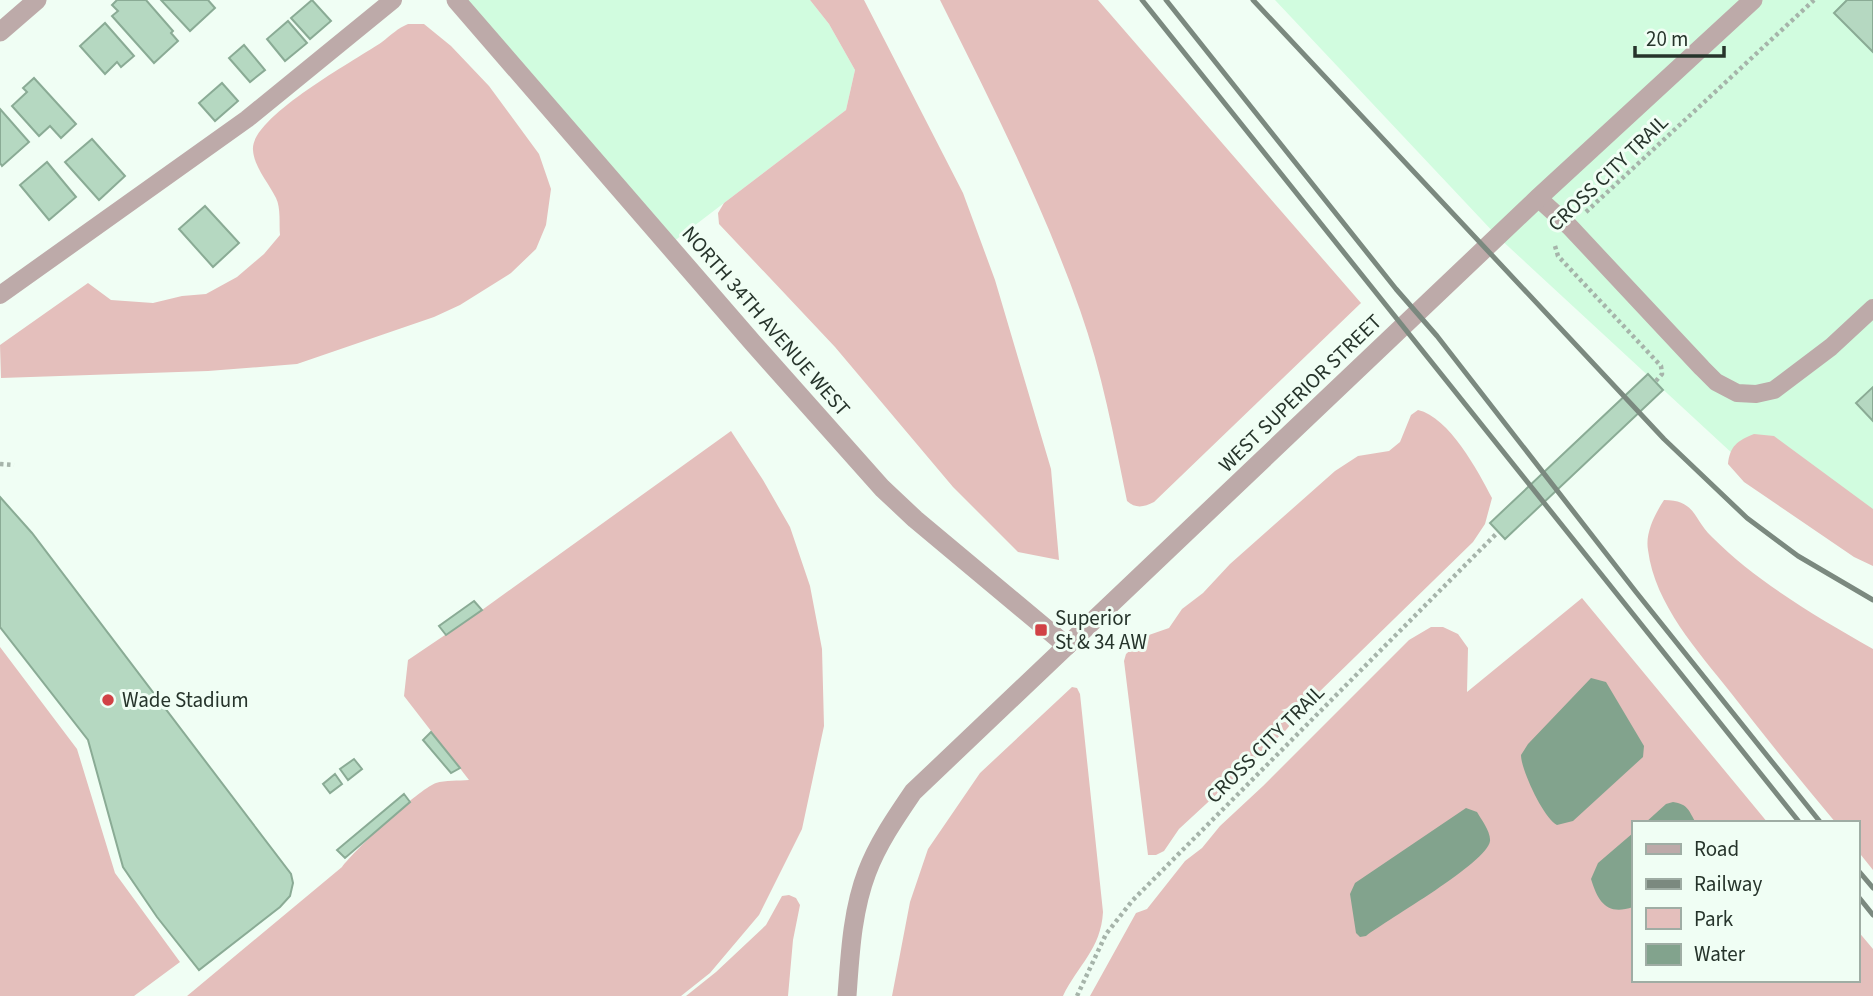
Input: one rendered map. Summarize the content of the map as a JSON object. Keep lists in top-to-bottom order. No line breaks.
{"streets":{"street":["NORTH 34TH AVENUE WEST","WEST SUPERIOR STREET"],"path":["CROSS CITY TRAIL"]},"crossings":[["NORTH 34TH AVENUE WEST","WEST SUPERIOR STREET"]],"places":{"transit":["Superior St & 34 AW"],"other":["Wade Stadium"]},"legend":["Road","Railway","Park","Water"],"scale_bar":"20 m"}
